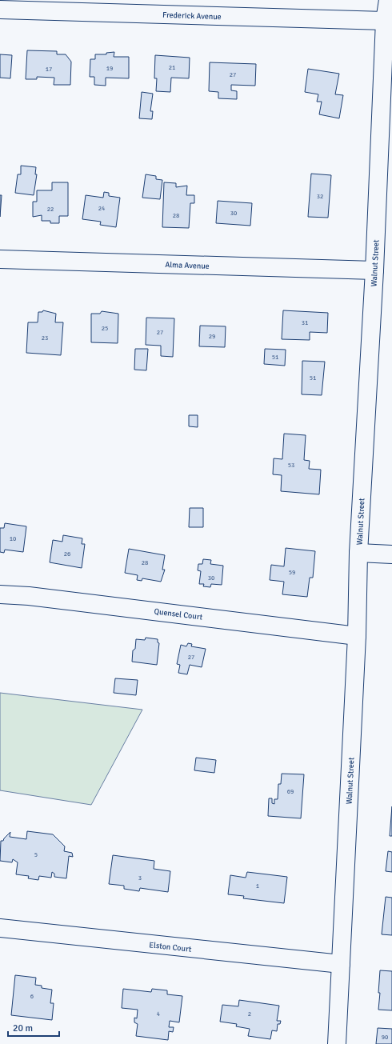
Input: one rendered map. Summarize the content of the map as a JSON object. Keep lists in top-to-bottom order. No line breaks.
{"streets":{"street":["Frederick Avenue","Walnut Street","Alma Avenue","Quensel Court","Elston Court"]},"crossings":[["Frederick Avenue","Walnut Street"],["Walnut Street","Alma Avenue"],["Walnut Street","Quensel Court"],["Walnut Street","Elston Court"]],"house_numbers":["21","19","17","27","32","24","22","30","28","31","25","27","29","23","51","51","53","10","26","28","59","30","27","69","5","3","1","6","4","2","90"],"scale_bar":"20 m"}
